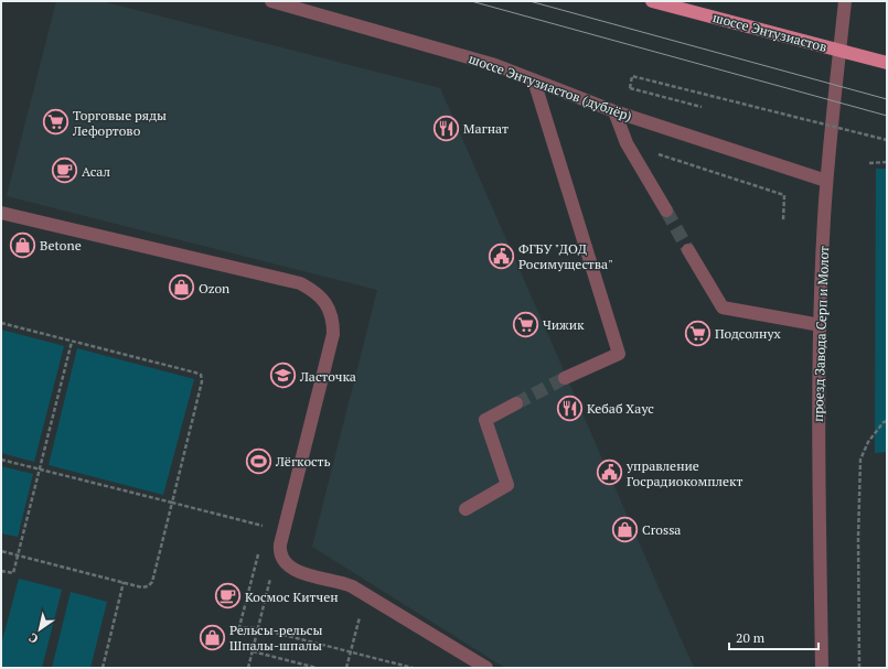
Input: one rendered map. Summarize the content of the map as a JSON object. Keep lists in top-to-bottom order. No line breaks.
{"streets":{"main road":["шоссе Энтузиастов"],"street":["шоссе Энтузиастов (дублёр)","проезд Завода Серп и Молот"]},"crossings":[["шоссе Энтузиастов (дублёр)","проезд Завода Серп и Молот"]],"places":{"supermarket":["Торговые ряды Лефортово","Чижик","Подсолнух"],"restaurant":["Магнат","Кебаб Хаус"],"cafe":["Асал","Космос Китчен"],"shop":["Betone","Ozon","Crossa","Рельсы-рельсы Шпалы-шпалы"],"public building":["ФГБУ \"ДОД Росимущества\"","управление Госрадиокомплект"],"school or university":["Ласточка"],"sports":["Лёгкость"]},"scale_bar":"20 m","north":"bottom left"}
